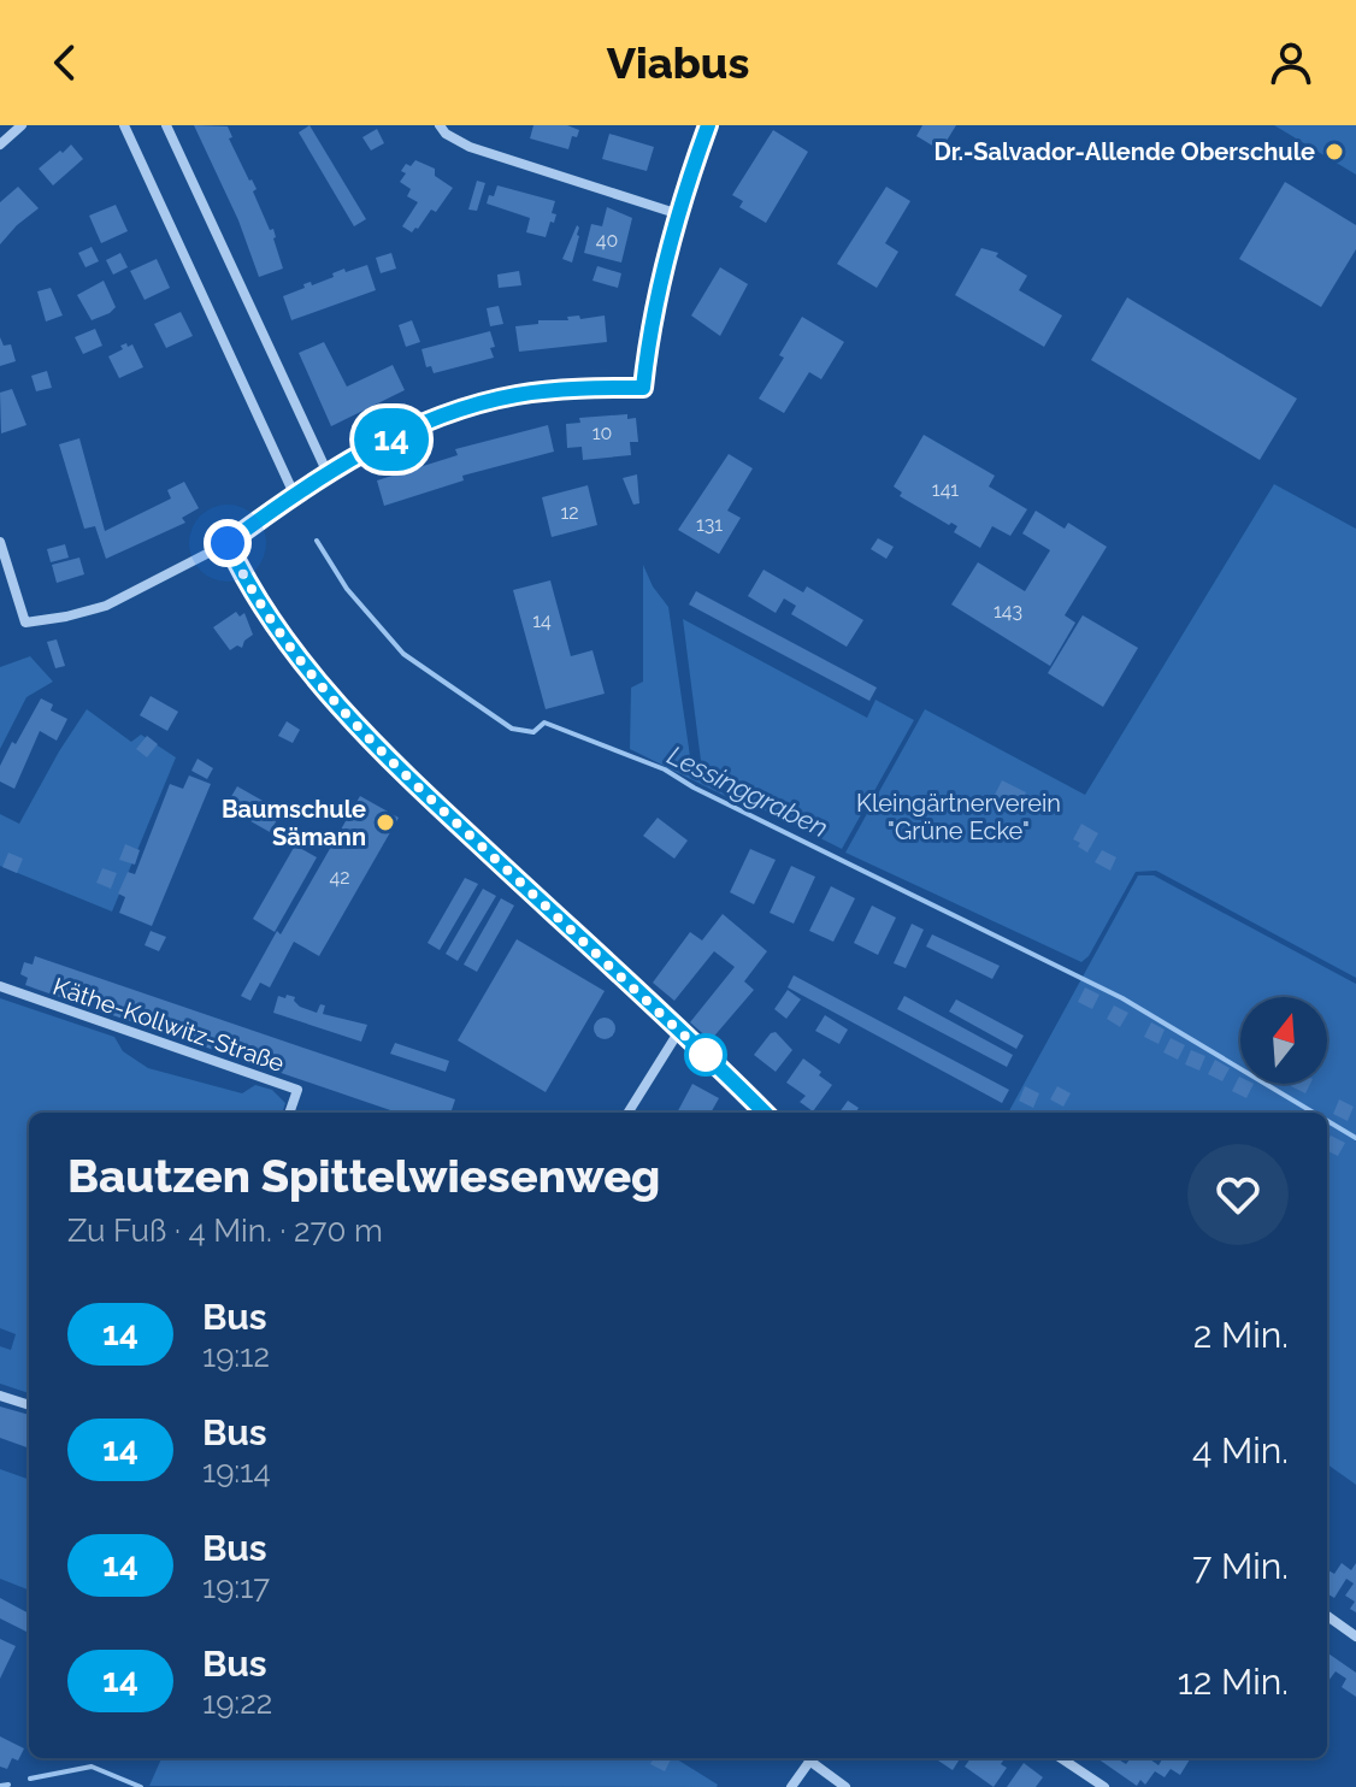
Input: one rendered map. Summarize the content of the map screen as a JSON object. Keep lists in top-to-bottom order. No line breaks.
{"streets":{"street":["Käthe-Kollwitz-Straße"]},"water":["Lessinggraben"],"parks":["Kleingärtnerverein \"Grüne Ecke\""],"places":["Dr.-Salvador-Allende Oberschule","Baumschule Sämann"],"lines":["bus line 14"],"house_numbers":["40","10","141","12","131","143","14","42"],"north":"top","page":{"header":"Viabus","on_map":"14","heading":["Bautzen Spittelwiesenweg","Zu Fuß · 4 Min. · 270 m"],"list":[{"mark":"14","name":"Bus","note":"19:12","value":"2 Min."},{"mark":"14","name":"Bus","note":"19:14","value":"4 Min."},{"mark":"14","name":"Bus","note":"19:17","value":"7 Min."},{"mark":"14","name":"Bus","note":"19:22","value":"12 Min."}]}}
